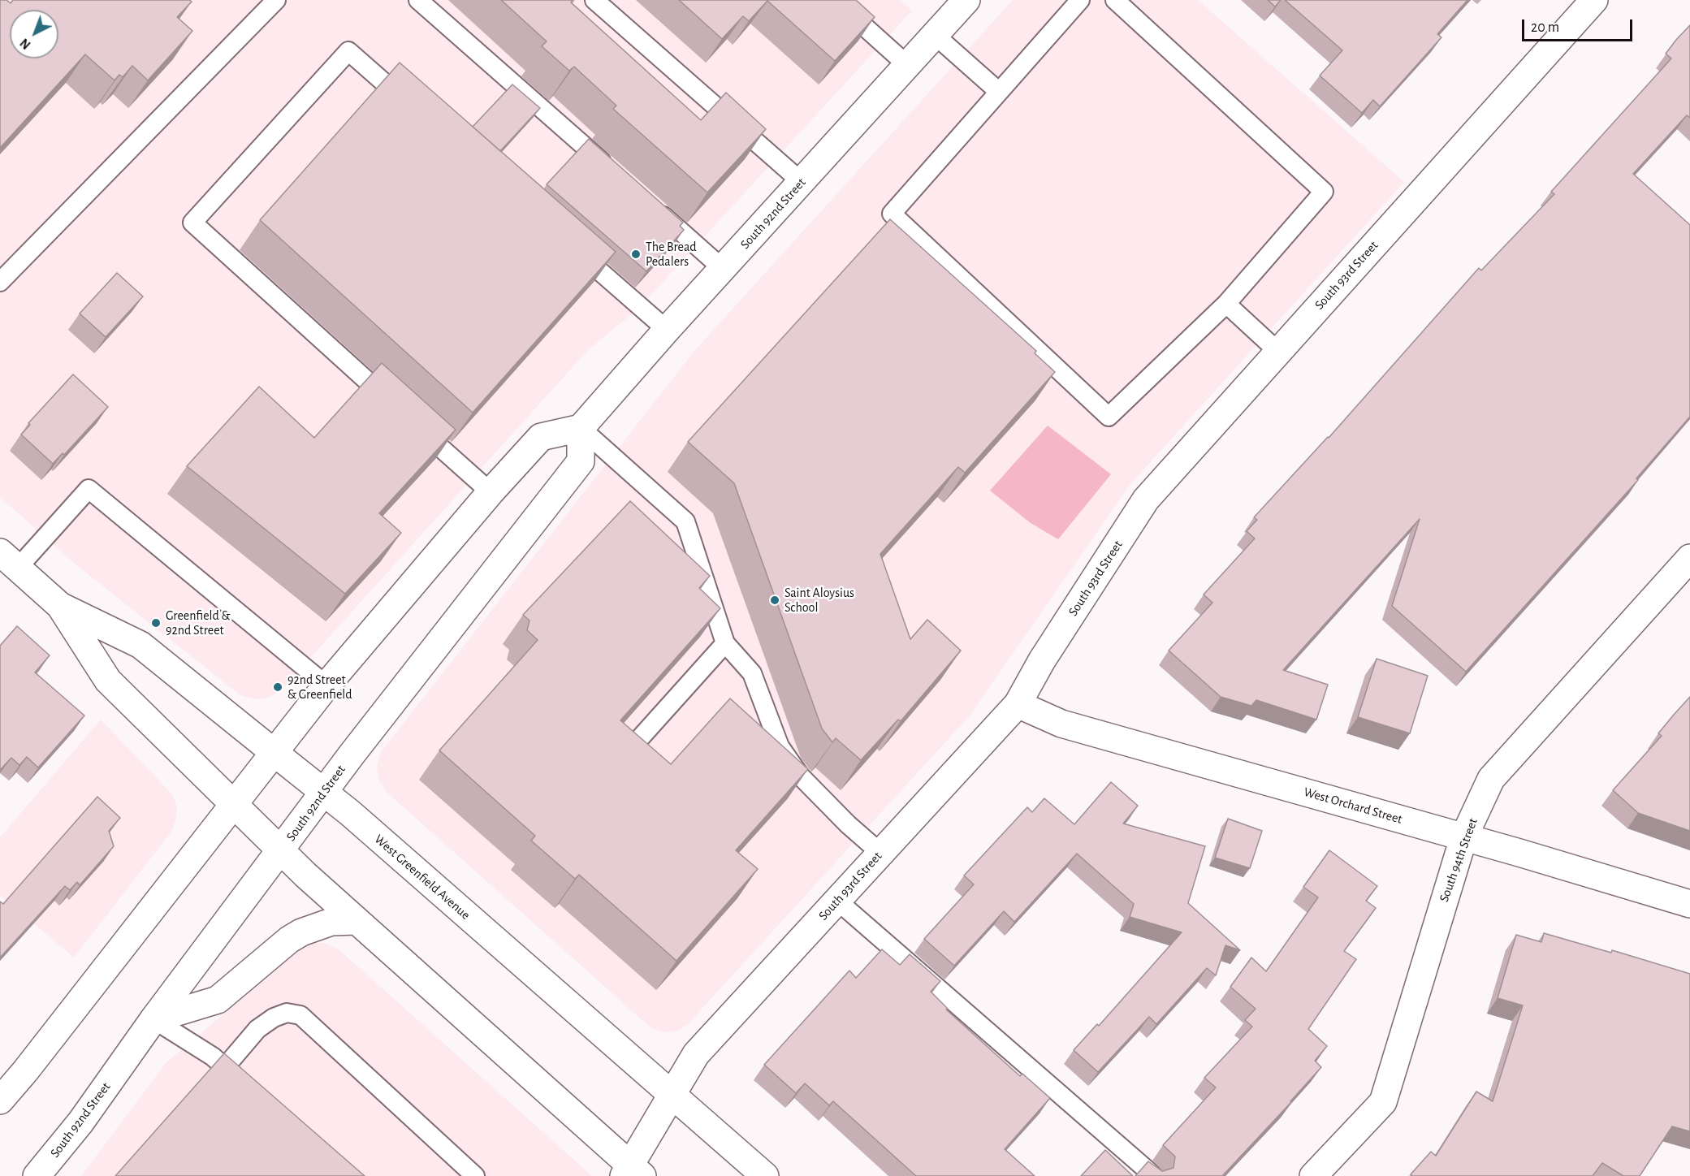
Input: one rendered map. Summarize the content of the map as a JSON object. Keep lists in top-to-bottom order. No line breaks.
{"streets":{"street":["South 92nd Street","South 93rd Street","West Orchard Street","South 94th Street","West Greenfield Avenue"]},"crossings":[["South 92nd Street","West Greenfield Avenue"],["South 93rd Street","West Orchard Street"],["South 93rd Street","West Greenfield Avenue"],["West Orchard Street","South 94th Street"]],"places":["The Bread Pedalers","Saint Aloysius School","Greenfield & 92nd Street","92nd Street & Greenfield"],"scale_bar":"20 m","north":"bottom left"}
